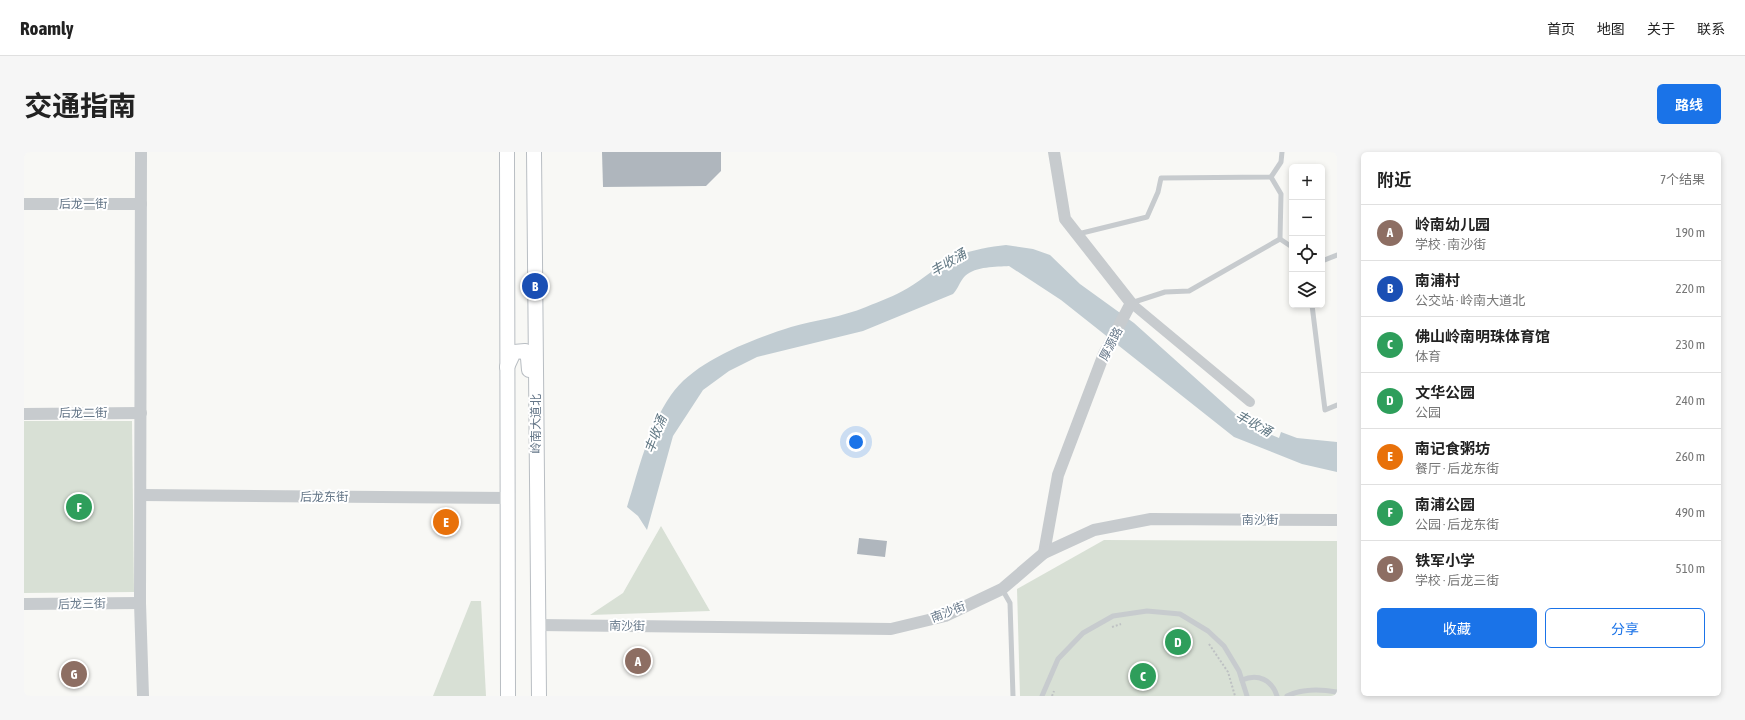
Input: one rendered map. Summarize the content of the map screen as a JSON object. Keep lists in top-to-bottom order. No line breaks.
{"streets":{"main road":["岭南大道北"],"street":["后龙一街","厚源路","后龙二街","后龙东街","南沙街","后龙三街"]},"crossings":[["厚源路","南沙街"],["岭南大道北","南沙街"]],"water":["丰收涌"],"page":{"header":"Roamly","nav":["首页","地图","关于","联系"],"title":"交通指南","buttons":["路线",["收藏","分享"]],"heading":["附近","7个结果"],"map_buttons":["+","−"],"list":[{"mark":"A","name":"岭南幼儿园","note":"学校 · 南沙街","value":"190 m"},{"mark":"B","name":"南浦村","note":"公交站 · 岭南大道北","value":"220 m"},{"mark":"C","name":"佛山岭南明珠体育馆","note":"体育","value":"230 m"},{"mark":"D","name":"文华公园","note":"公园","value":"240 m"},{"mark":"E","name":"南记食粥坊","note":"餐厅 · 后龙东街","value":"260 m"},{"mark":"F","name":"南浦公园","note":"公园 · 后龙东街","value":"490 m"},{"mark":"G","name":"铁军小学","note":"学校 · 后龙三街","value":"510 m"}],"pins":["B","F","E","D","A","G","C"]}}
